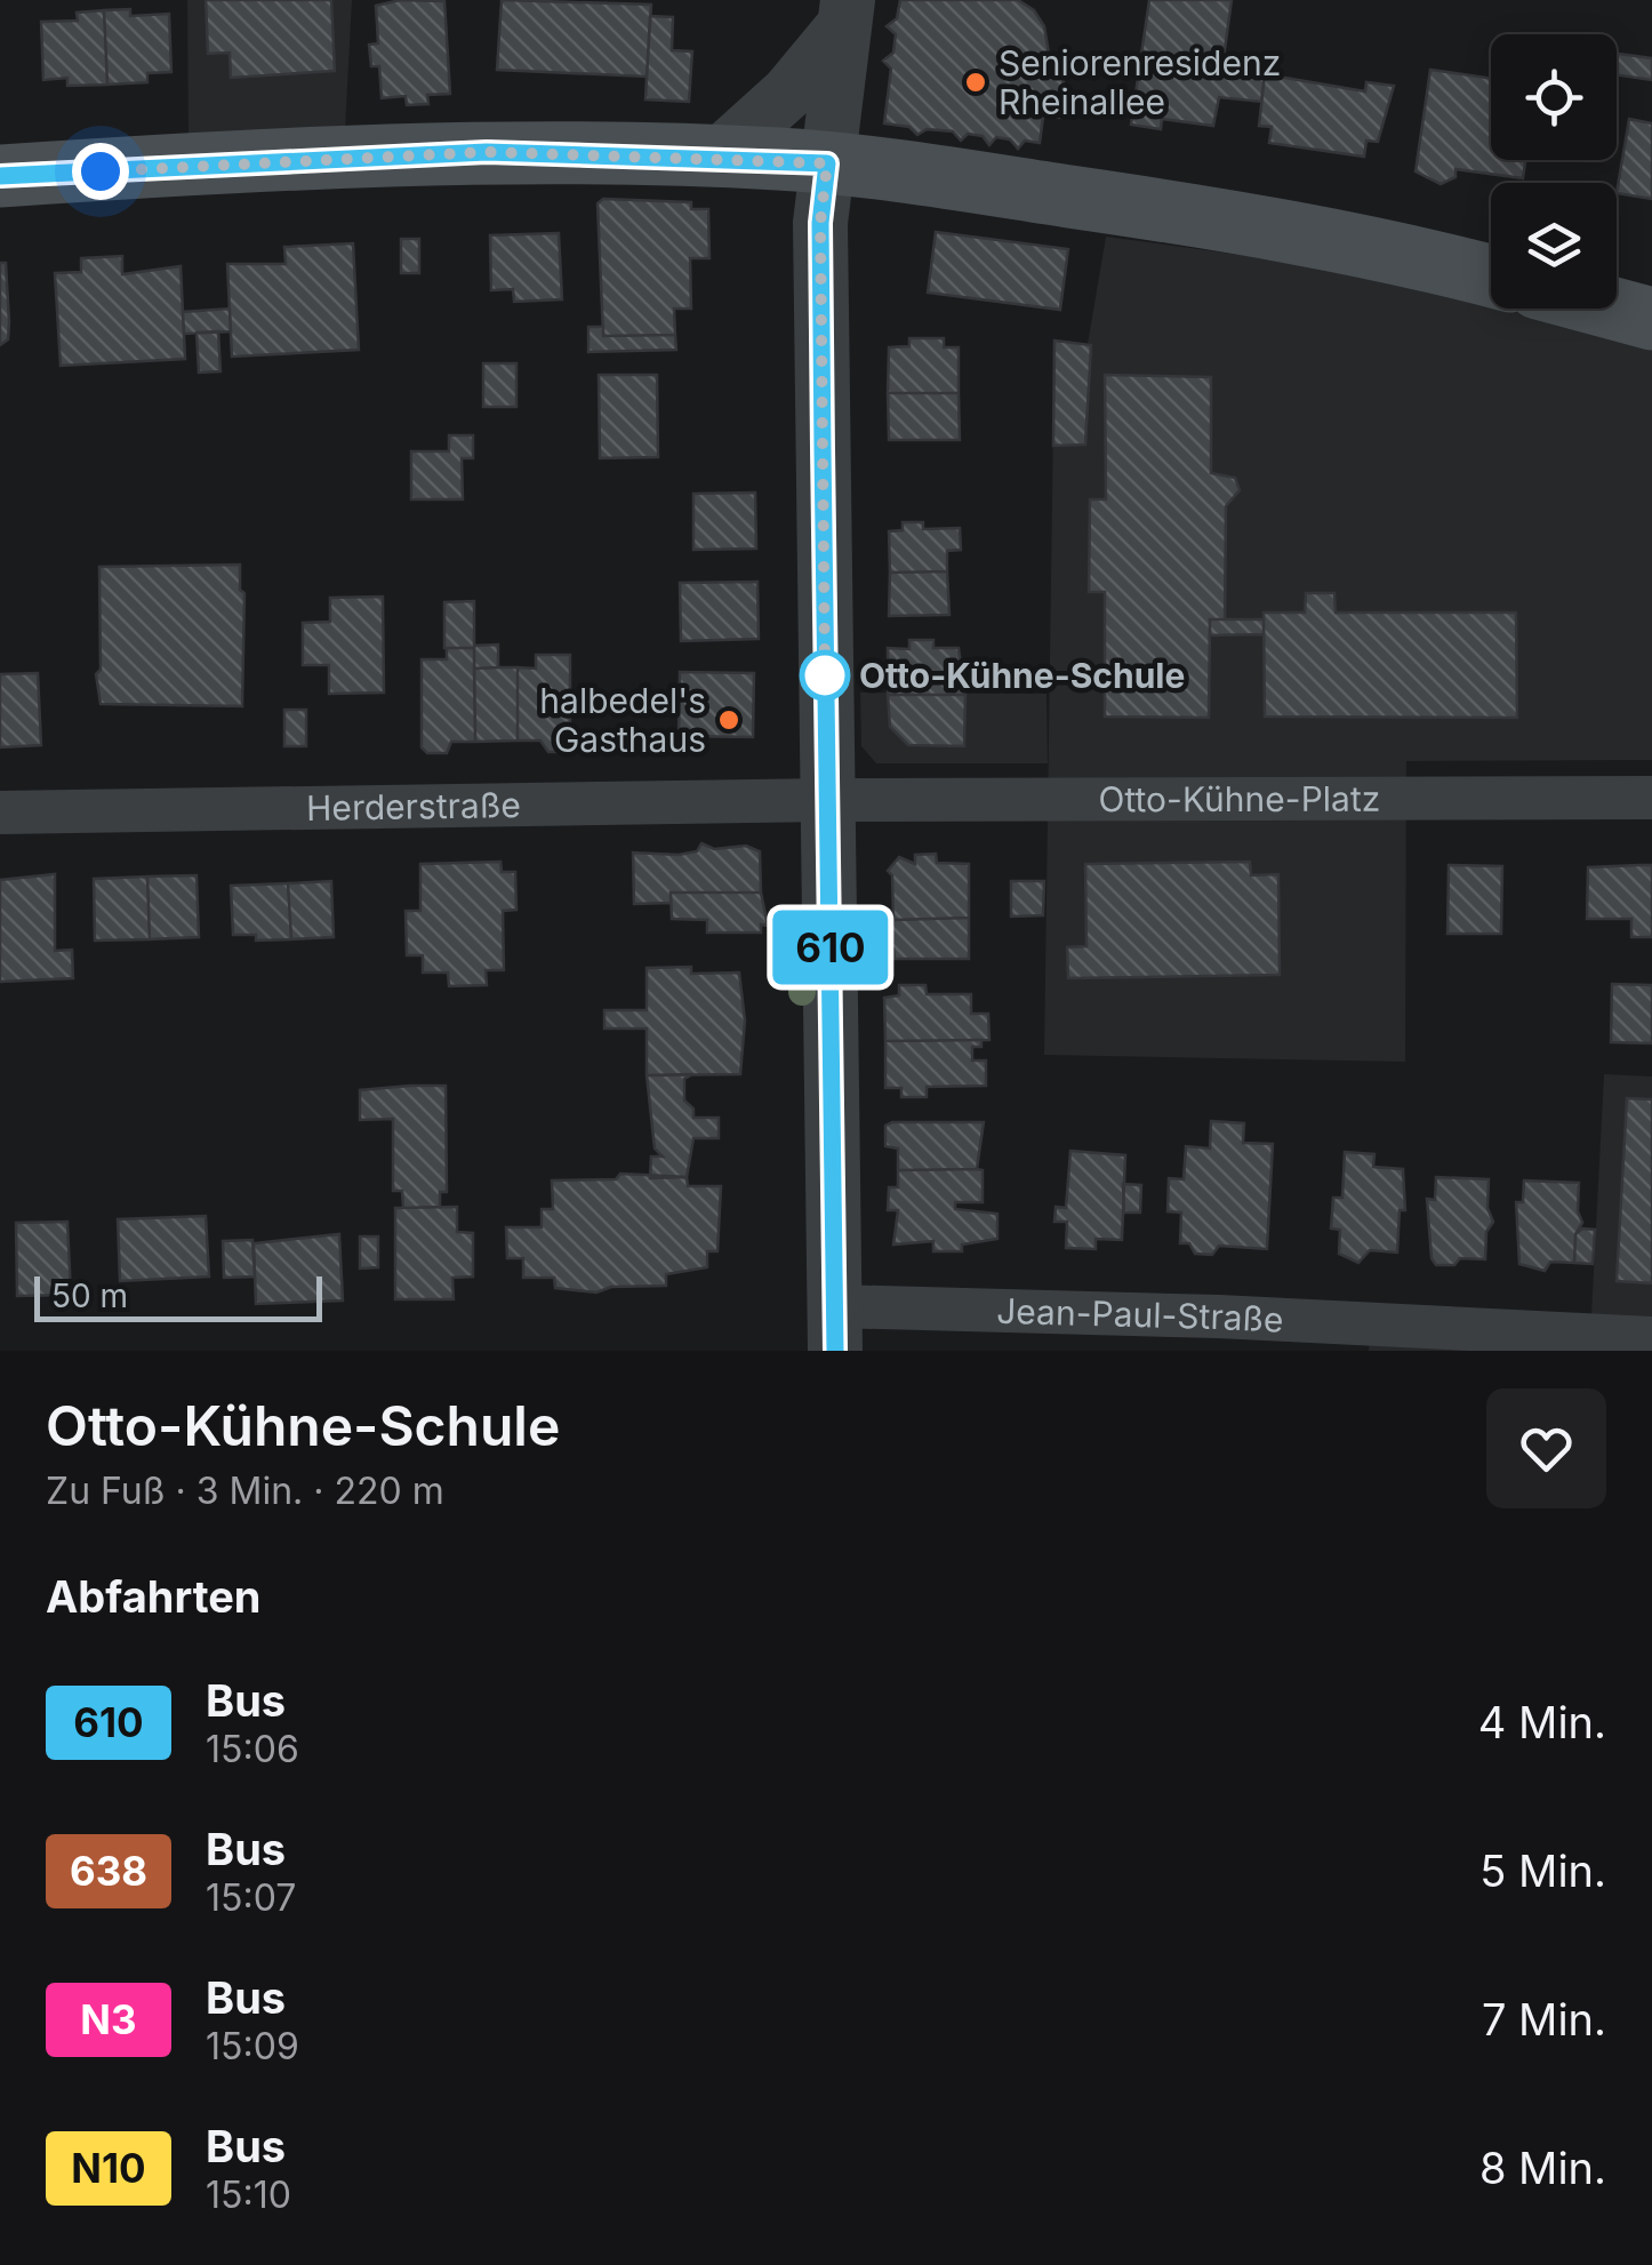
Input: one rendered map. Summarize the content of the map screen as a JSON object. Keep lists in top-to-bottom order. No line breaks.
{"streets":{"street":["Otto-Kühne-Platz","Herderstraße","Jean-Paul-Straße"]},"crossings":[["Otto-Kühne-Platz","Herderstraße"]],"places":["Seniorenresidenz Rheinallee","Otto-Kühne-Schule","halbedel's Gasthaus"],"lines":["bus line 610"],"scale_bar":"50 m","page":{"on_map":"610","scale":"50 m","heading":[["Otto-Kühne-Schule","Zu Fuß · 3 Min. · 220 m"],"Abfahrten"],"list":[{"mark":"610","name":"Bus","note":"15:06","value":"4 Min."},{"mark":"638","name":"Bus","note":"15:07","value":"5 Min."},{"mark":"N3","name":"Bus","note":"15:09","value":"7 Min."},{"mark":"N10","name":"Bus","note":"15:10","value":"8 Min."}]}}
